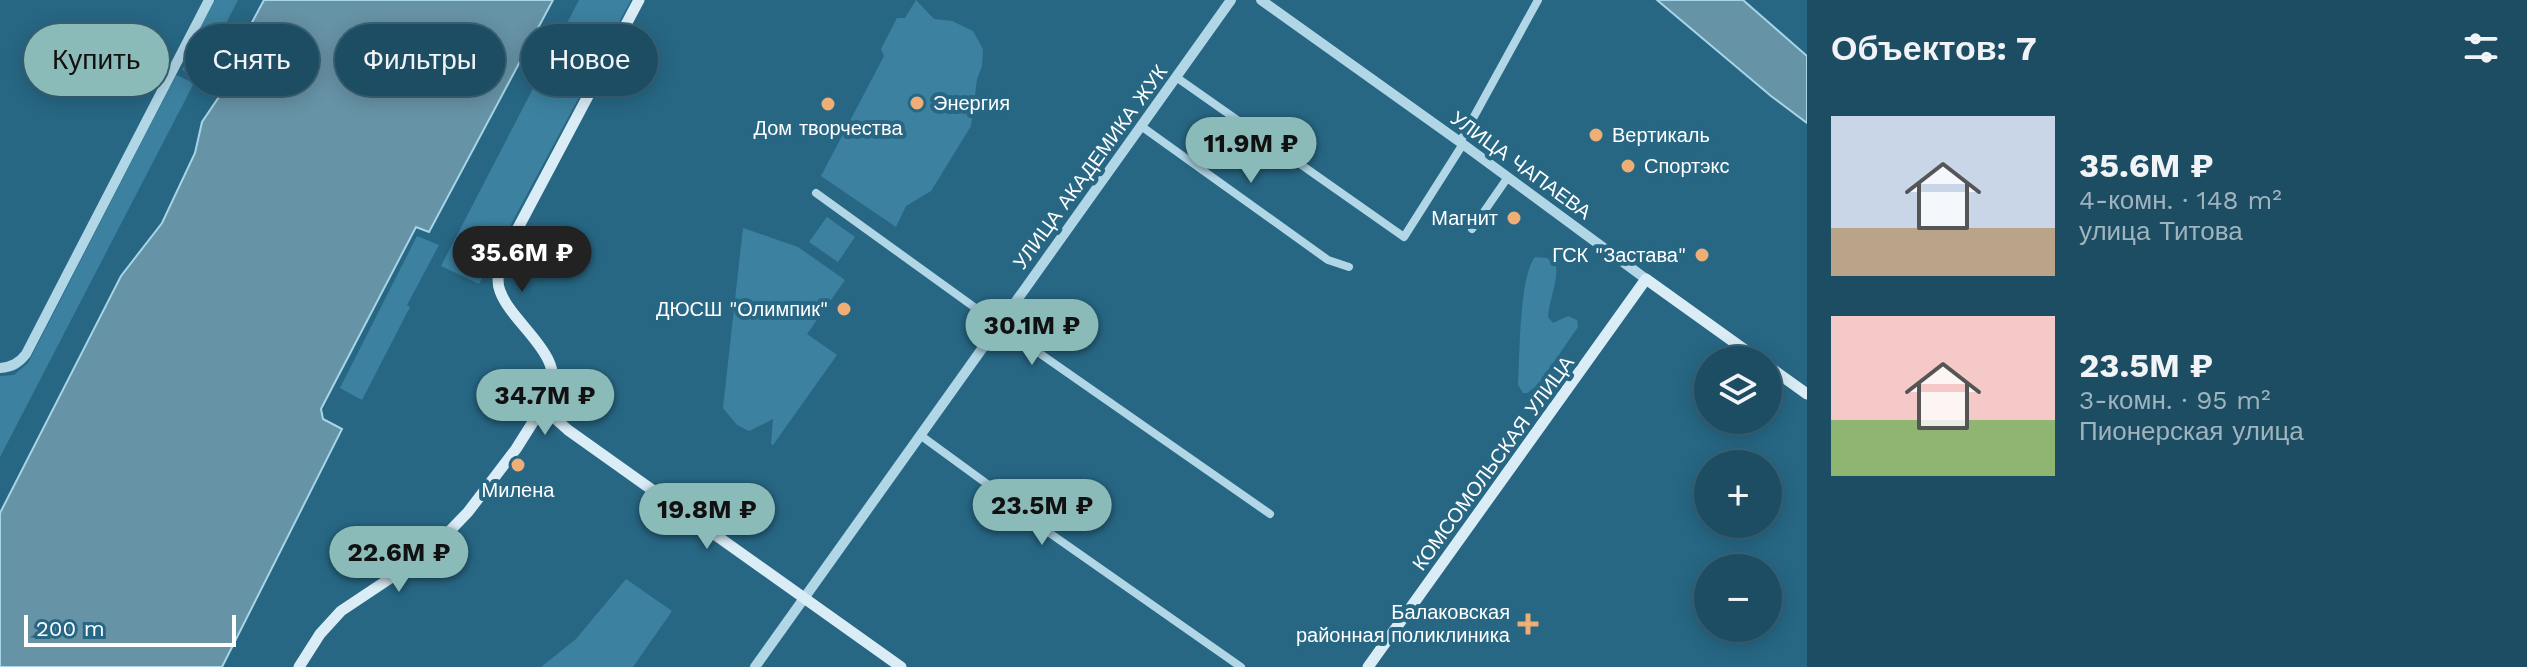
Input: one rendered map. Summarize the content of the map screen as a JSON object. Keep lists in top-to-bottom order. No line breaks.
{"streets":{"main road":["УЛИЦА ЧАПАЕВА","КОМСОМОЛЬСКАЯ УЛИЦА"],"street":["УЛИЦА АКАДЕМИКА ЖУК"]},"crossings":[["УЛИЦА ЧАПАЕВА","КОМСОМОЛЬСКАЯ УЛИЦА"]],"places":{"other":["Энергия","Дом творчества","Вертикаль","Спортэкс","Магнит","ГСК \"Застава\"","ДЮСШ \"Олимпик\"","Милена"],"health":["Балаковская районная поликлиника"]},"scale_bar":"200 m","page":{"heading":"Объектов: 7","chip":["Купить","Снять","Фильтры","Новое"],"list":[{"name":"35.6M ₽","note":"4-комн. · 148 m² · улица Титова"},{"name":"23.5M ₽","note":"3-комн. · 95 m² · Пионерская улица"}],"price":["11.9M ₽","35.6M ₽","30.1M ₽","34.7M ₽","23.5M ₽","19.8M ₽","22.6M ₽"],"map_buttons":["+","−"],"scale":"200 m"}}
